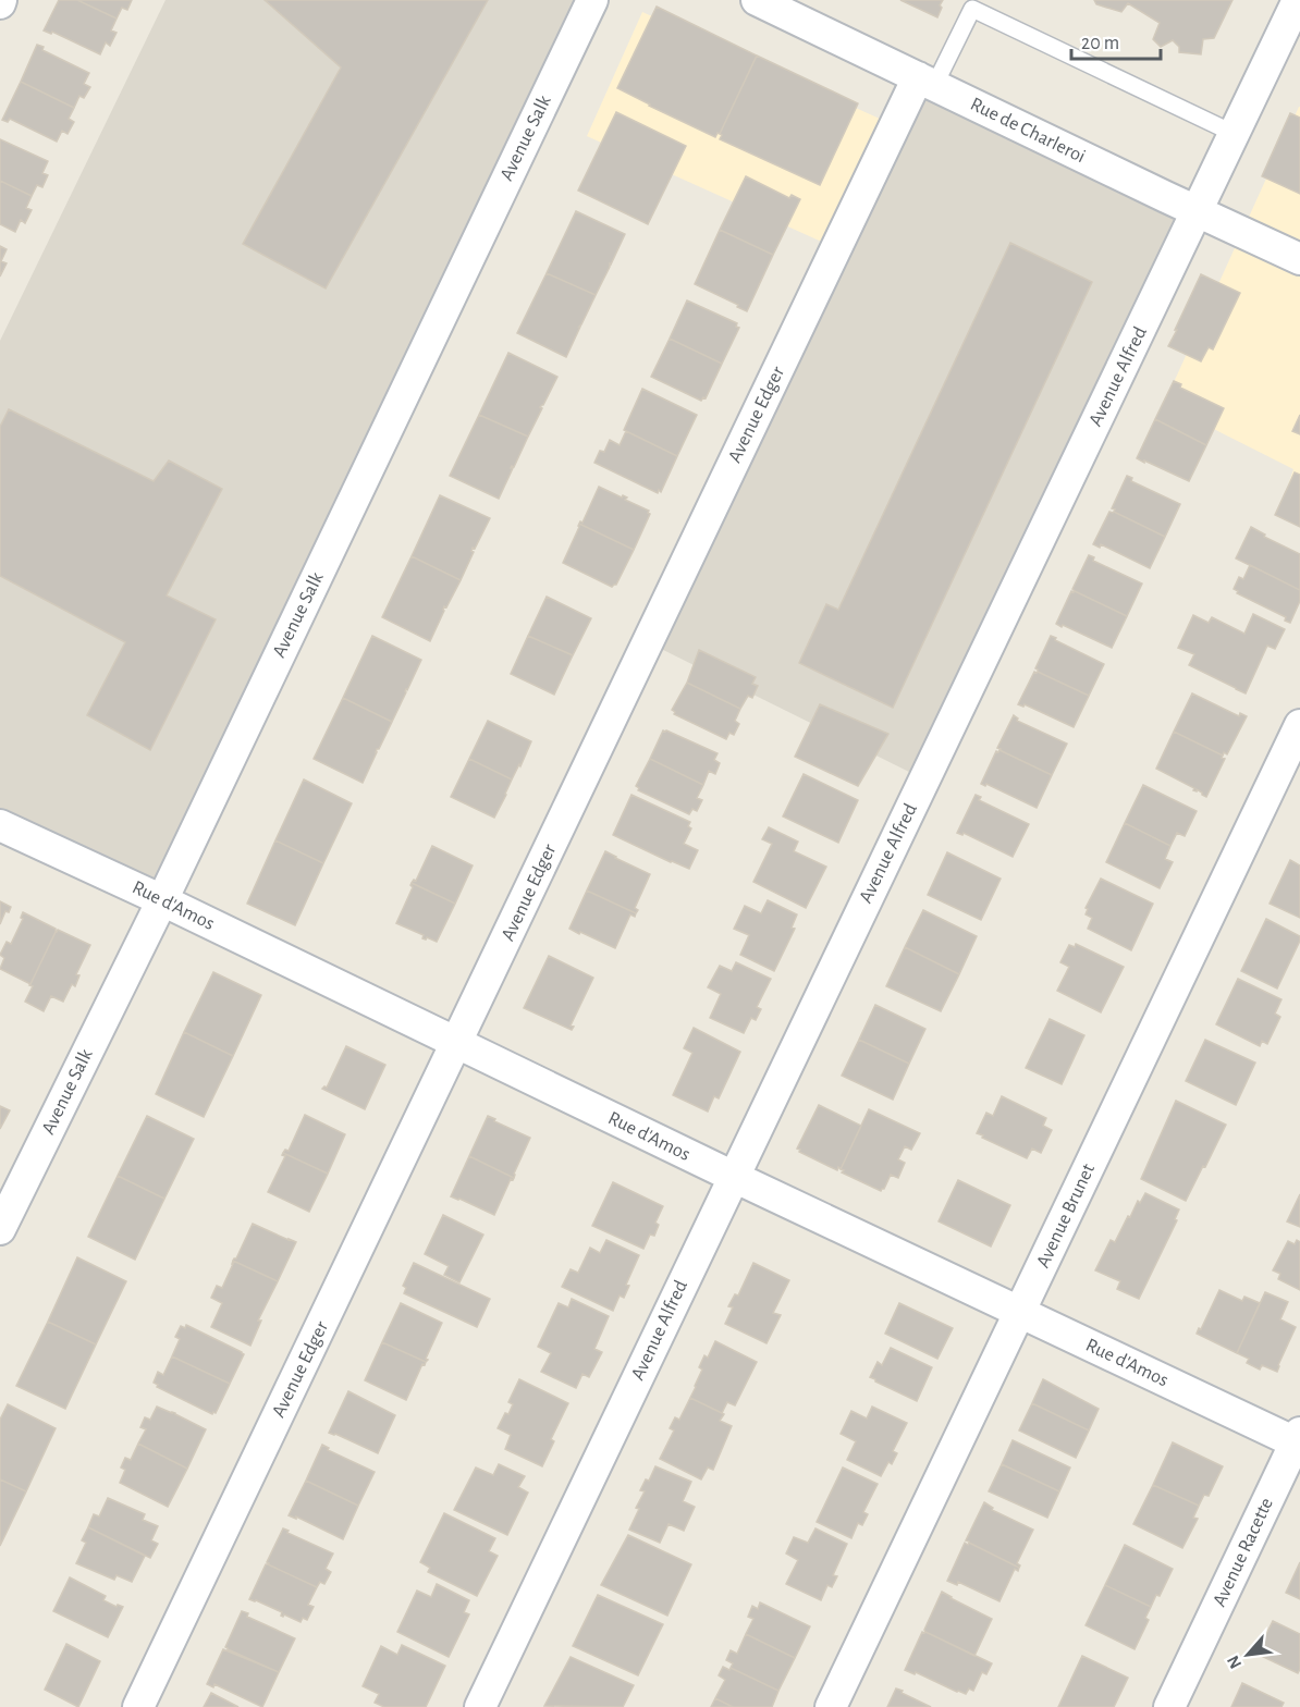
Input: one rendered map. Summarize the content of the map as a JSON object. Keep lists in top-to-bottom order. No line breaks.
{"streets":{"street":["Rue de Charleroi","Avenue Salk","Avenue Alfred","Avenue Edger","Rue d'Amos","Avenue Brunet","Avenue Racette"]},"crossings":[["Rue de Charleroi","Avenue Alfred"],["Rue de Charleroi","Avenue Edger"],["Avenue Salk","Rue d'Amos"],["Avenue Alfred","Rue d'Amos"],["Avenue Edger","Rue d'Amos"],["Rue d'Amos","Avenue Brunet"],["Rue d'Amos","Avenue Racette"]],"scale_bar":"20 m","north":"bottom left"}
